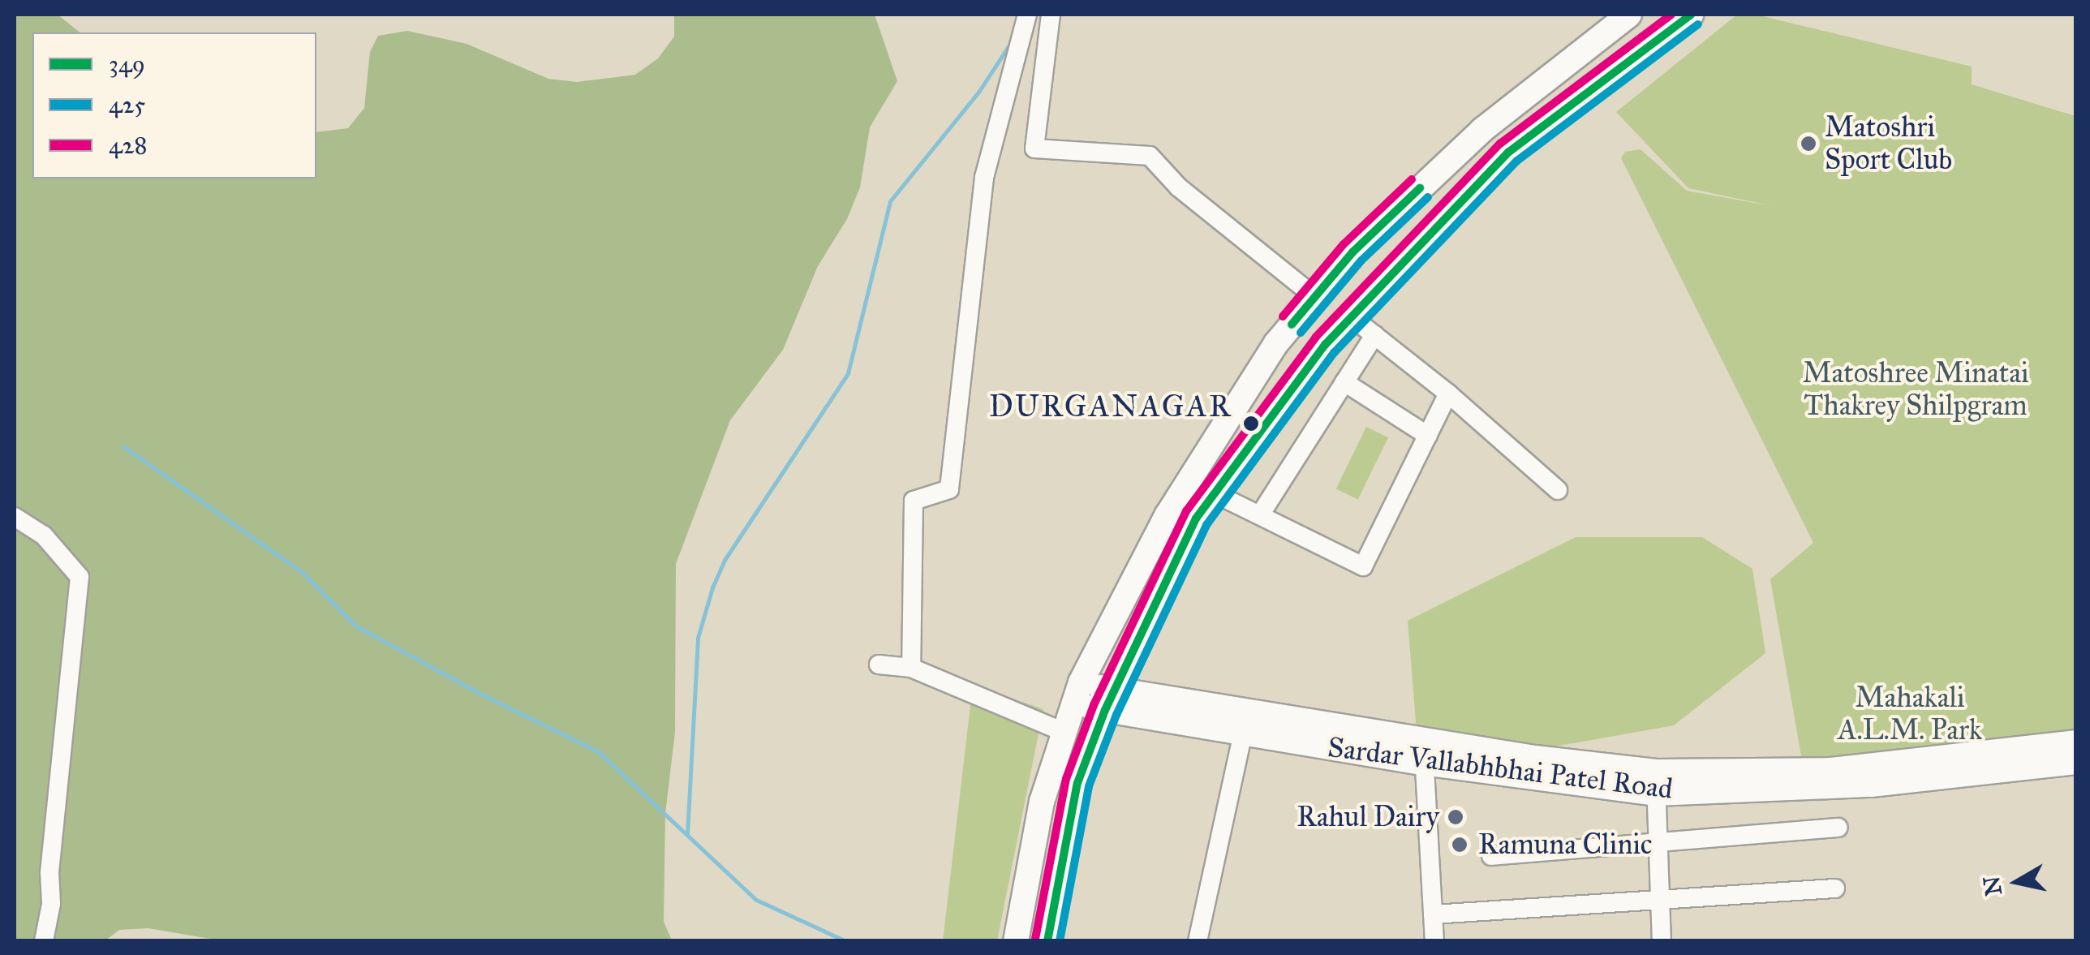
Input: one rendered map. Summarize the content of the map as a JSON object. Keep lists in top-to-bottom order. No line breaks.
{"streets":{"main road":["Sardar Vallabhbhai Patel Road"]},"districts":["DURGANAGAR"],"parks":["Matoshree Minatai Thakrey Shilpgram","Mahakali A.L.M. Park"],"places":["Matoshri Sport Club","Rahul Dairy","Ramuna Clinic"],"lines":["transit line 349","transit line 428","transit line 425"],"legend":["349","425","428"],"north":"left"}
